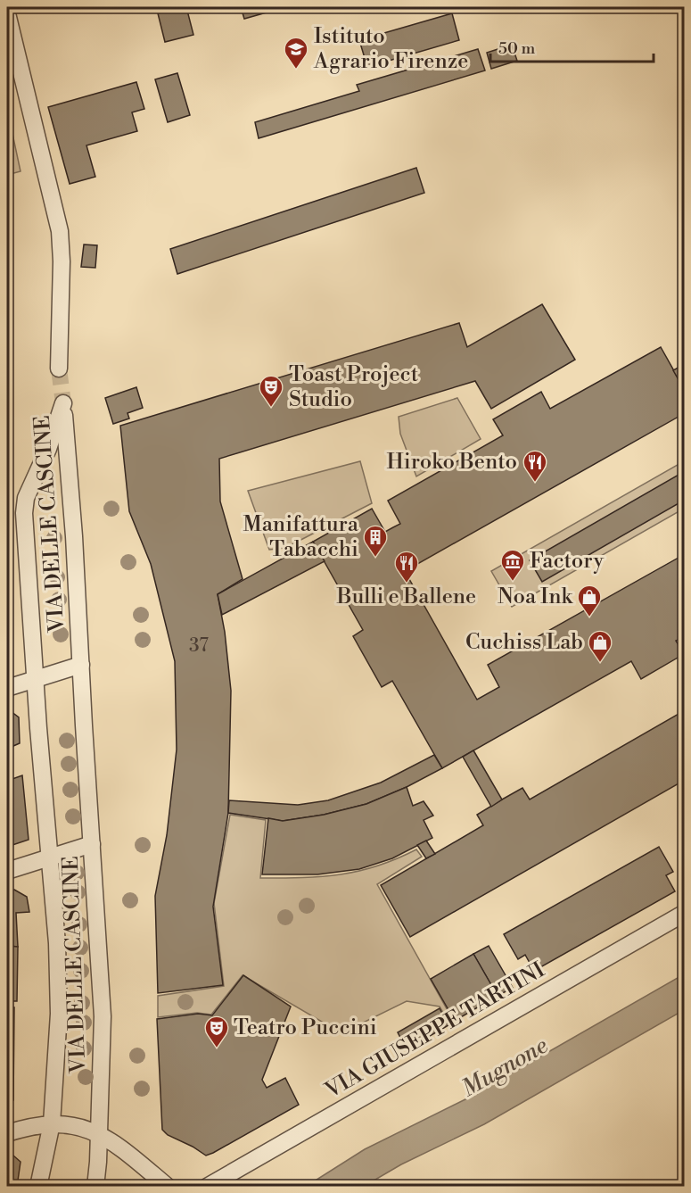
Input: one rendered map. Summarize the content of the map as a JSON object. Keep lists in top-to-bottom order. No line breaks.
{"streets":{"street":["VIA DELLE CASCINE","VIA GIUSEPPE TARTINI"]},"water":["Mugnone"],"places":{"school or university":["Istituto Agrario Firenze"],"theatre":["Toast Project Studio","Teatro Puccini"],"restaurant":["Hiroko Bento","Bulli e Ballene"],"building":["Manifattura Tabacchi"],"museum":["Factory"],"shop":["Noa Ink","Cuchiss Lab"]},"house_numbers":["37"],"scale_bar":"50 m"}
